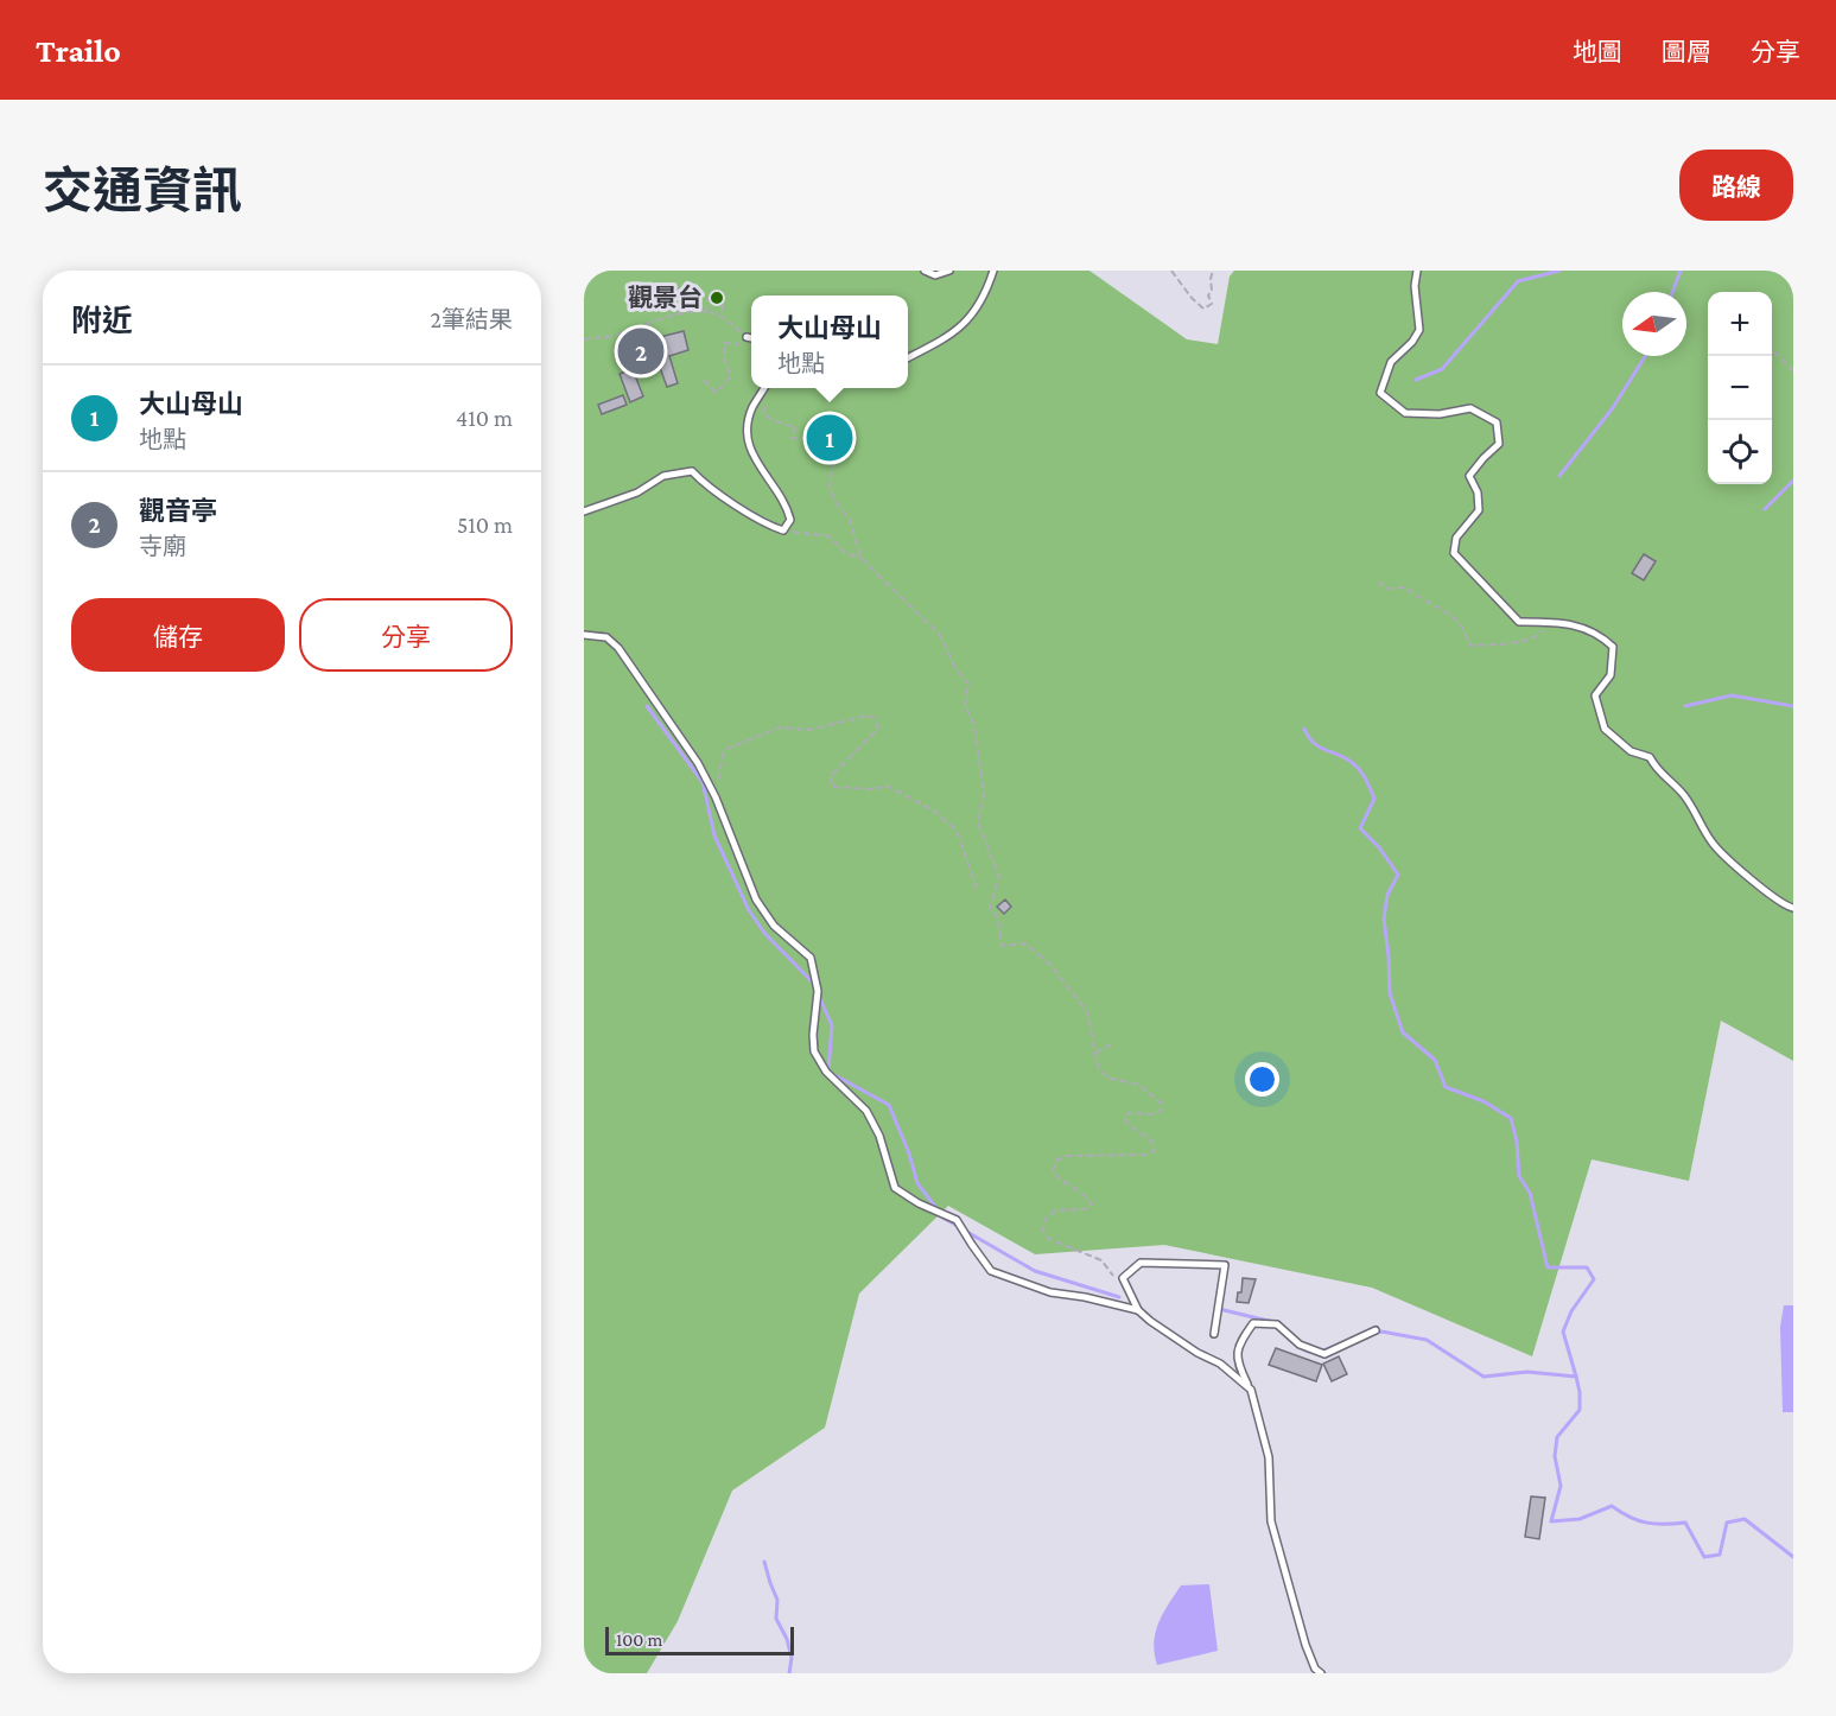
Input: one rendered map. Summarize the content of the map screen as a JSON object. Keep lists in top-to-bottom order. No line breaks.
{"places":["觀景台"],"scale_bar":"100 m","north":"left","page":{"header":"Trailo","nav":["地圖","圖層","分享"],"title":"交通資訊","buttons":["路線",["儲存","分享"]],"heading":["附近","2筆結果"],"map_buttons":["+","−"],"popup":["大山母山","地點"],"pins":["2","1"],"list":[{"mark":"1","name":"大山母山","note":"地點","value":"410 m"},{"mark":"2","name":"觀音亭","note":"寺廟","value":"510 m"}],"scale":"100 m"}}
